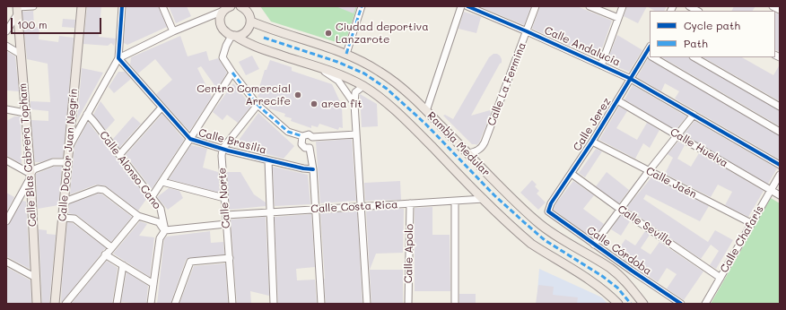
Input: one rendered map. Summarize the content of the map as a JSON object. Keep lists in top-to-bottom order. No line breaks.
{"streets":{"main road":["Rambla Medular","Calle Blas Cabrera Topham","Calle Doctor Juan Negrín"],"street":["Calle Andalucia","Calle La Fermina","Calle Jerez","Calle Brasilia","Calle Huelva","Calle Alonso Cano","Calle Jaén","Calle Norte","Calle Costa Rica","Calle Sevilla","Calle Chafaris","Calle Córdoba","Calle Apolo"]},"crossings":[["Calle Andalucia","Calle La Fermina"],["Calle Andalucia","Calle Jerez"],["Calle La Fermina","Rambla Medular"],["Calle Jerez","Calle Huelva"],["Calle Jerez","Calle Jaén"],["Calle Jerez","Calle Sevilla"],["Calle Jerez","Calle Córdoba"],["Calle Brasilia","Calle Norte"],["Rambla Medular","Calle Costa Rica"],["Calle Huelva","Calle Chafaris"],["Calle Jaén","Calle Chafaris"],["Calle Norte","Calle Costa Rica"],["Calle Costa Rica","Calle Apolo"],["Calle Sevilla","Calle Chafaris"]],"places":["Ciudad deportiva Lanzarote","Centro Comercial Arrecife","area fit"],"legend":["Cycle path","Path"],"scale_bar":"100 m"}
